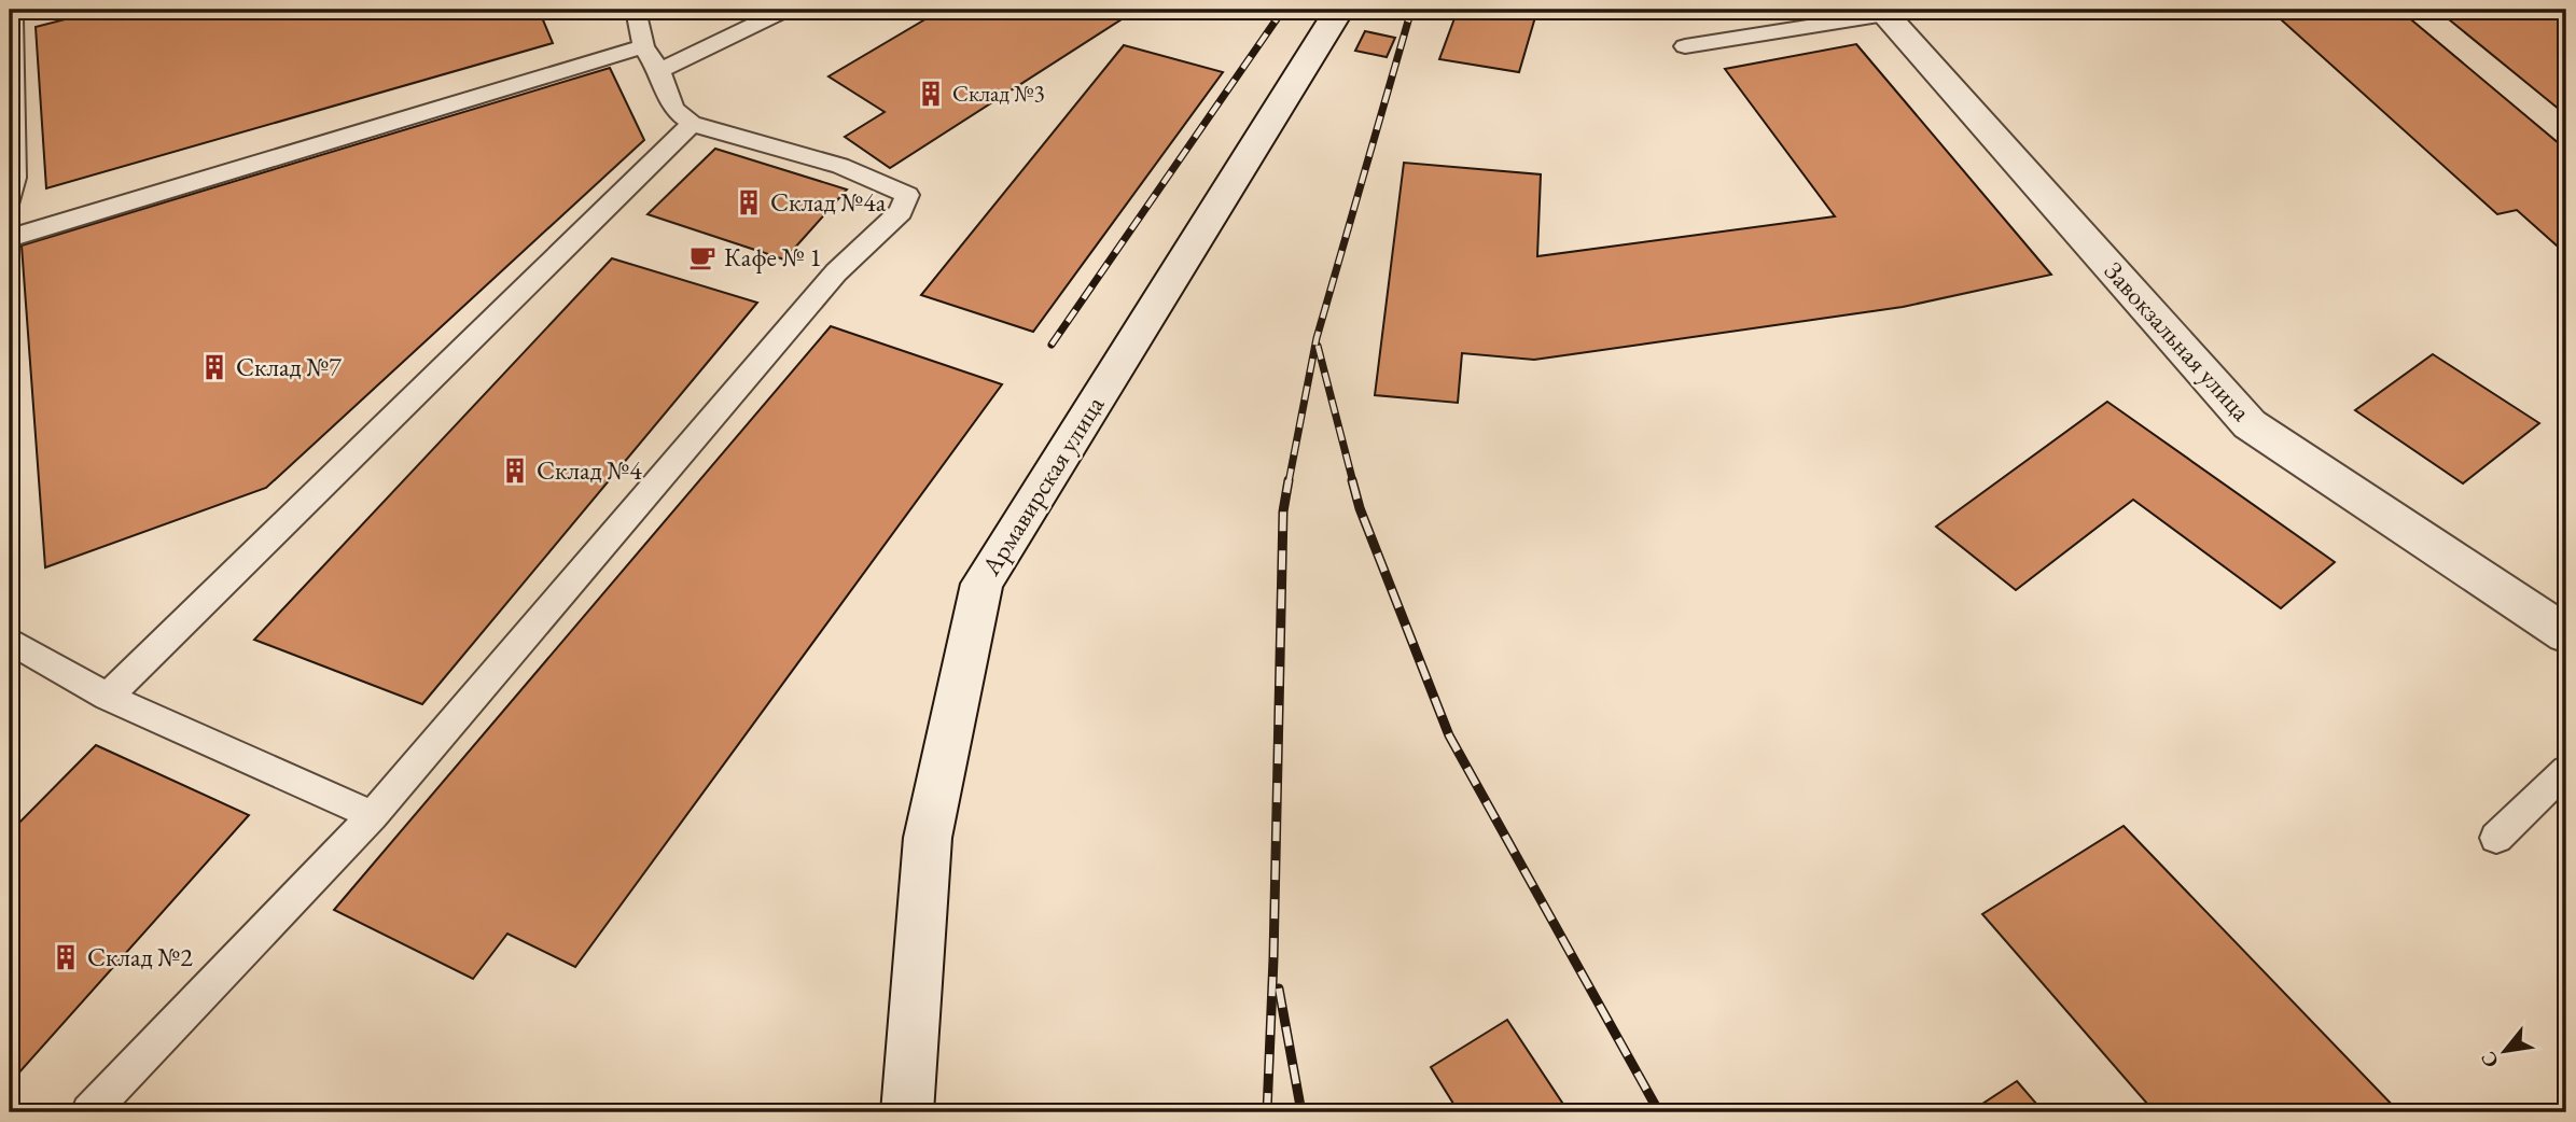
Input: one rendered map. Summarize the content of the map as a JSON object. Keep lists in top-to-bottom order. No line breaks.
{"streets":{"main road":["Завокзальная улица","Армавирская улица"]},"places":{"building":["Склад №3","Склад №4а","Склад №7","Склад №4","Склад №2"],"cafe":["Кафе № 1"]},"north":"bottom left"}
